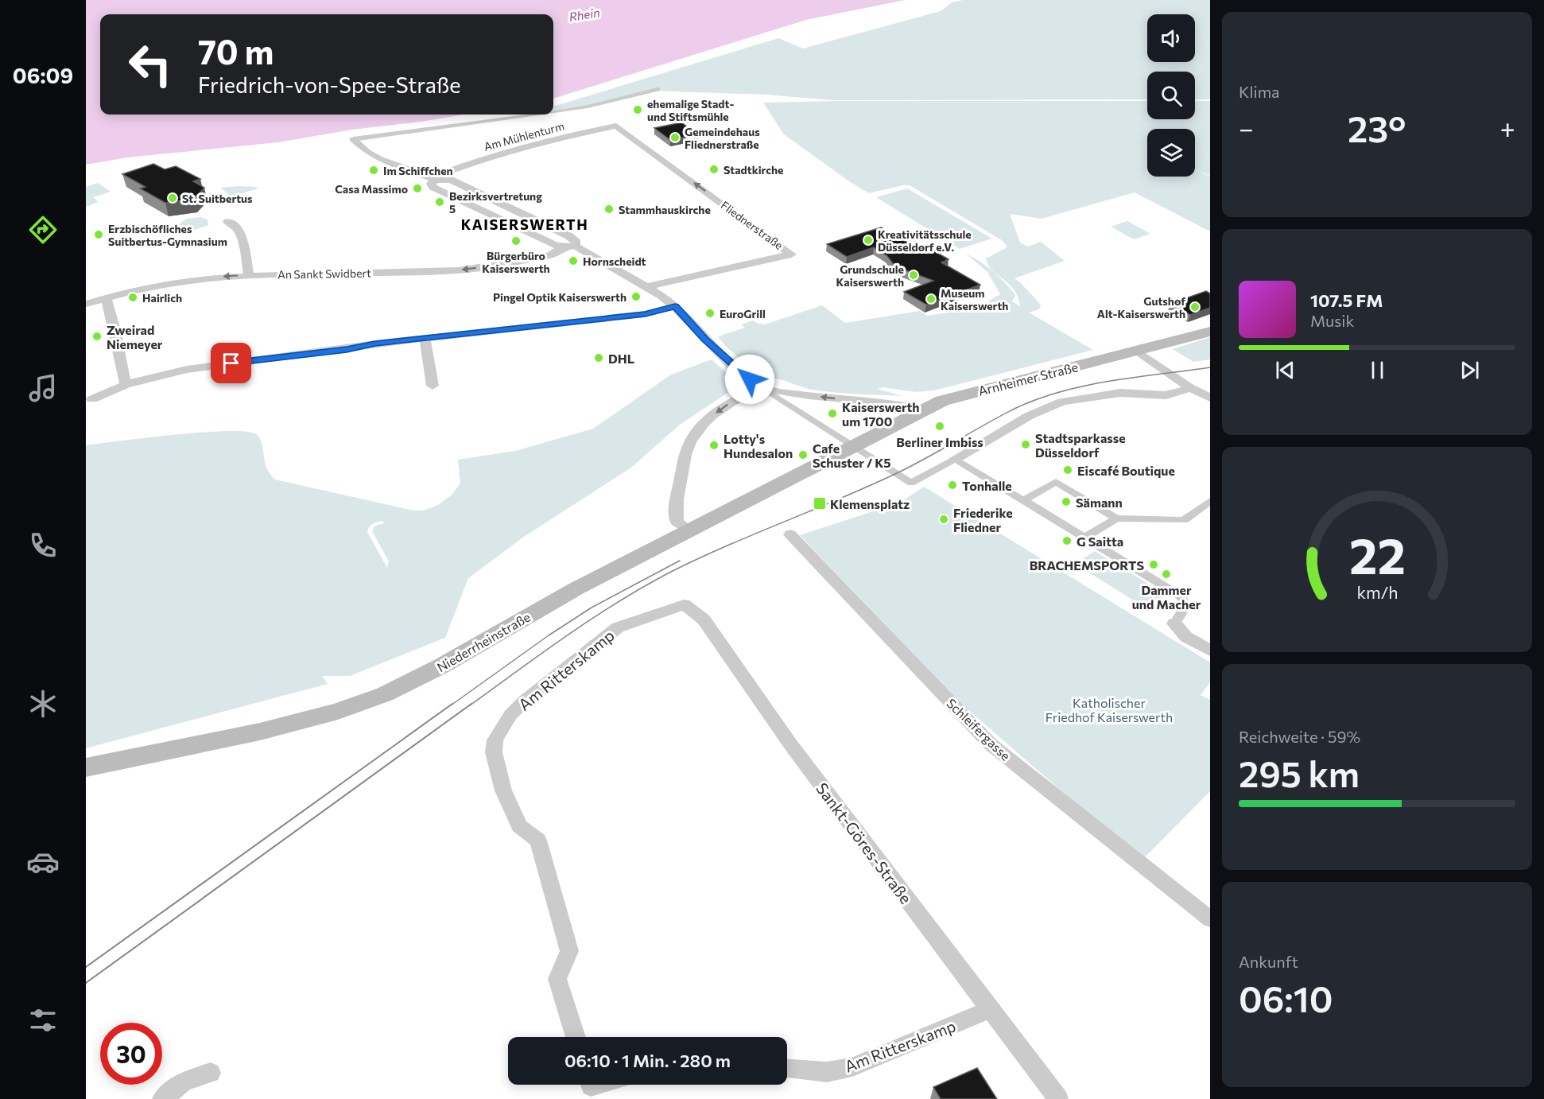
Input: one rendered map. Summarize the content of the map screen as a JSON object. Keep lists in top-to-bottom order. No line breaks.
{"streets":{"main road":["Arnheimer Straße","Niederrheinstraße"],"street":["Am Mühlenturm","Fliednerstraße","An Sankt Swidbert","Am Ritterskamp","Schleifergasse","Sankt-Göres-Straße"]},"crossings":[["Am Mühlenturm","Fliednerstraße"],["Arnheimer Straße","Niederrheinstraße"],["Am Ritterskamp","Sankt-Göres-Straße"]],"districts":["KAISERSWERTH"],"water":["Rhein"],"parks":["Katholischer Friedhof Kaiserswerth"],"places":{"other":["ehemalige Stadt- und Stiftsmühle","Gemeindehaus Fliednerstraße","Stadtkirche","Im Schiffchen","Casa Massimo","St. Suitbertus","Bezirksvertretung 5","Stammhauskirche","Erzbischöfliches Suitbertus-Gymnasium","Kreativitätsschule Düsseldorf e.V.","Bürgerbüro Kaiserswerth","Hornscheidt","Grundschule Kaiserswerth","Pingel Optik Kaiserswerth","Hairlich","Museum Kaiserswerth","Gutshof Alt-Kaiserswerth","EuroGrill","Zweirad Niemeyer","DHL","Kaiserswerth um 1700","Berliner Imbiss","Stadtsparkasse Düsseldorf","Lotty's Hundesalon","Cafe Schuster / K5","Eiscafé Boutique","Tonhalle","Sämann","Friederike Fliedner","G Saitta","BRACHEMSPORTS","Dammer und Macher"],"transit":["Klemensplatz"]},"page":{"tabs":"06:09","tile":["Klima",["Reichweite · 59%","295 km"],["Ankunft","06:10"]],"turn":["70 m","Friedrich-von-Spee-Straße"],"heat":["−","23°","+"],"song":["107.5 FM","Musik"],"limit":"30","trip":"06:10 · 1 Min. · 280 m","gauge":["22","km/h"]}}
